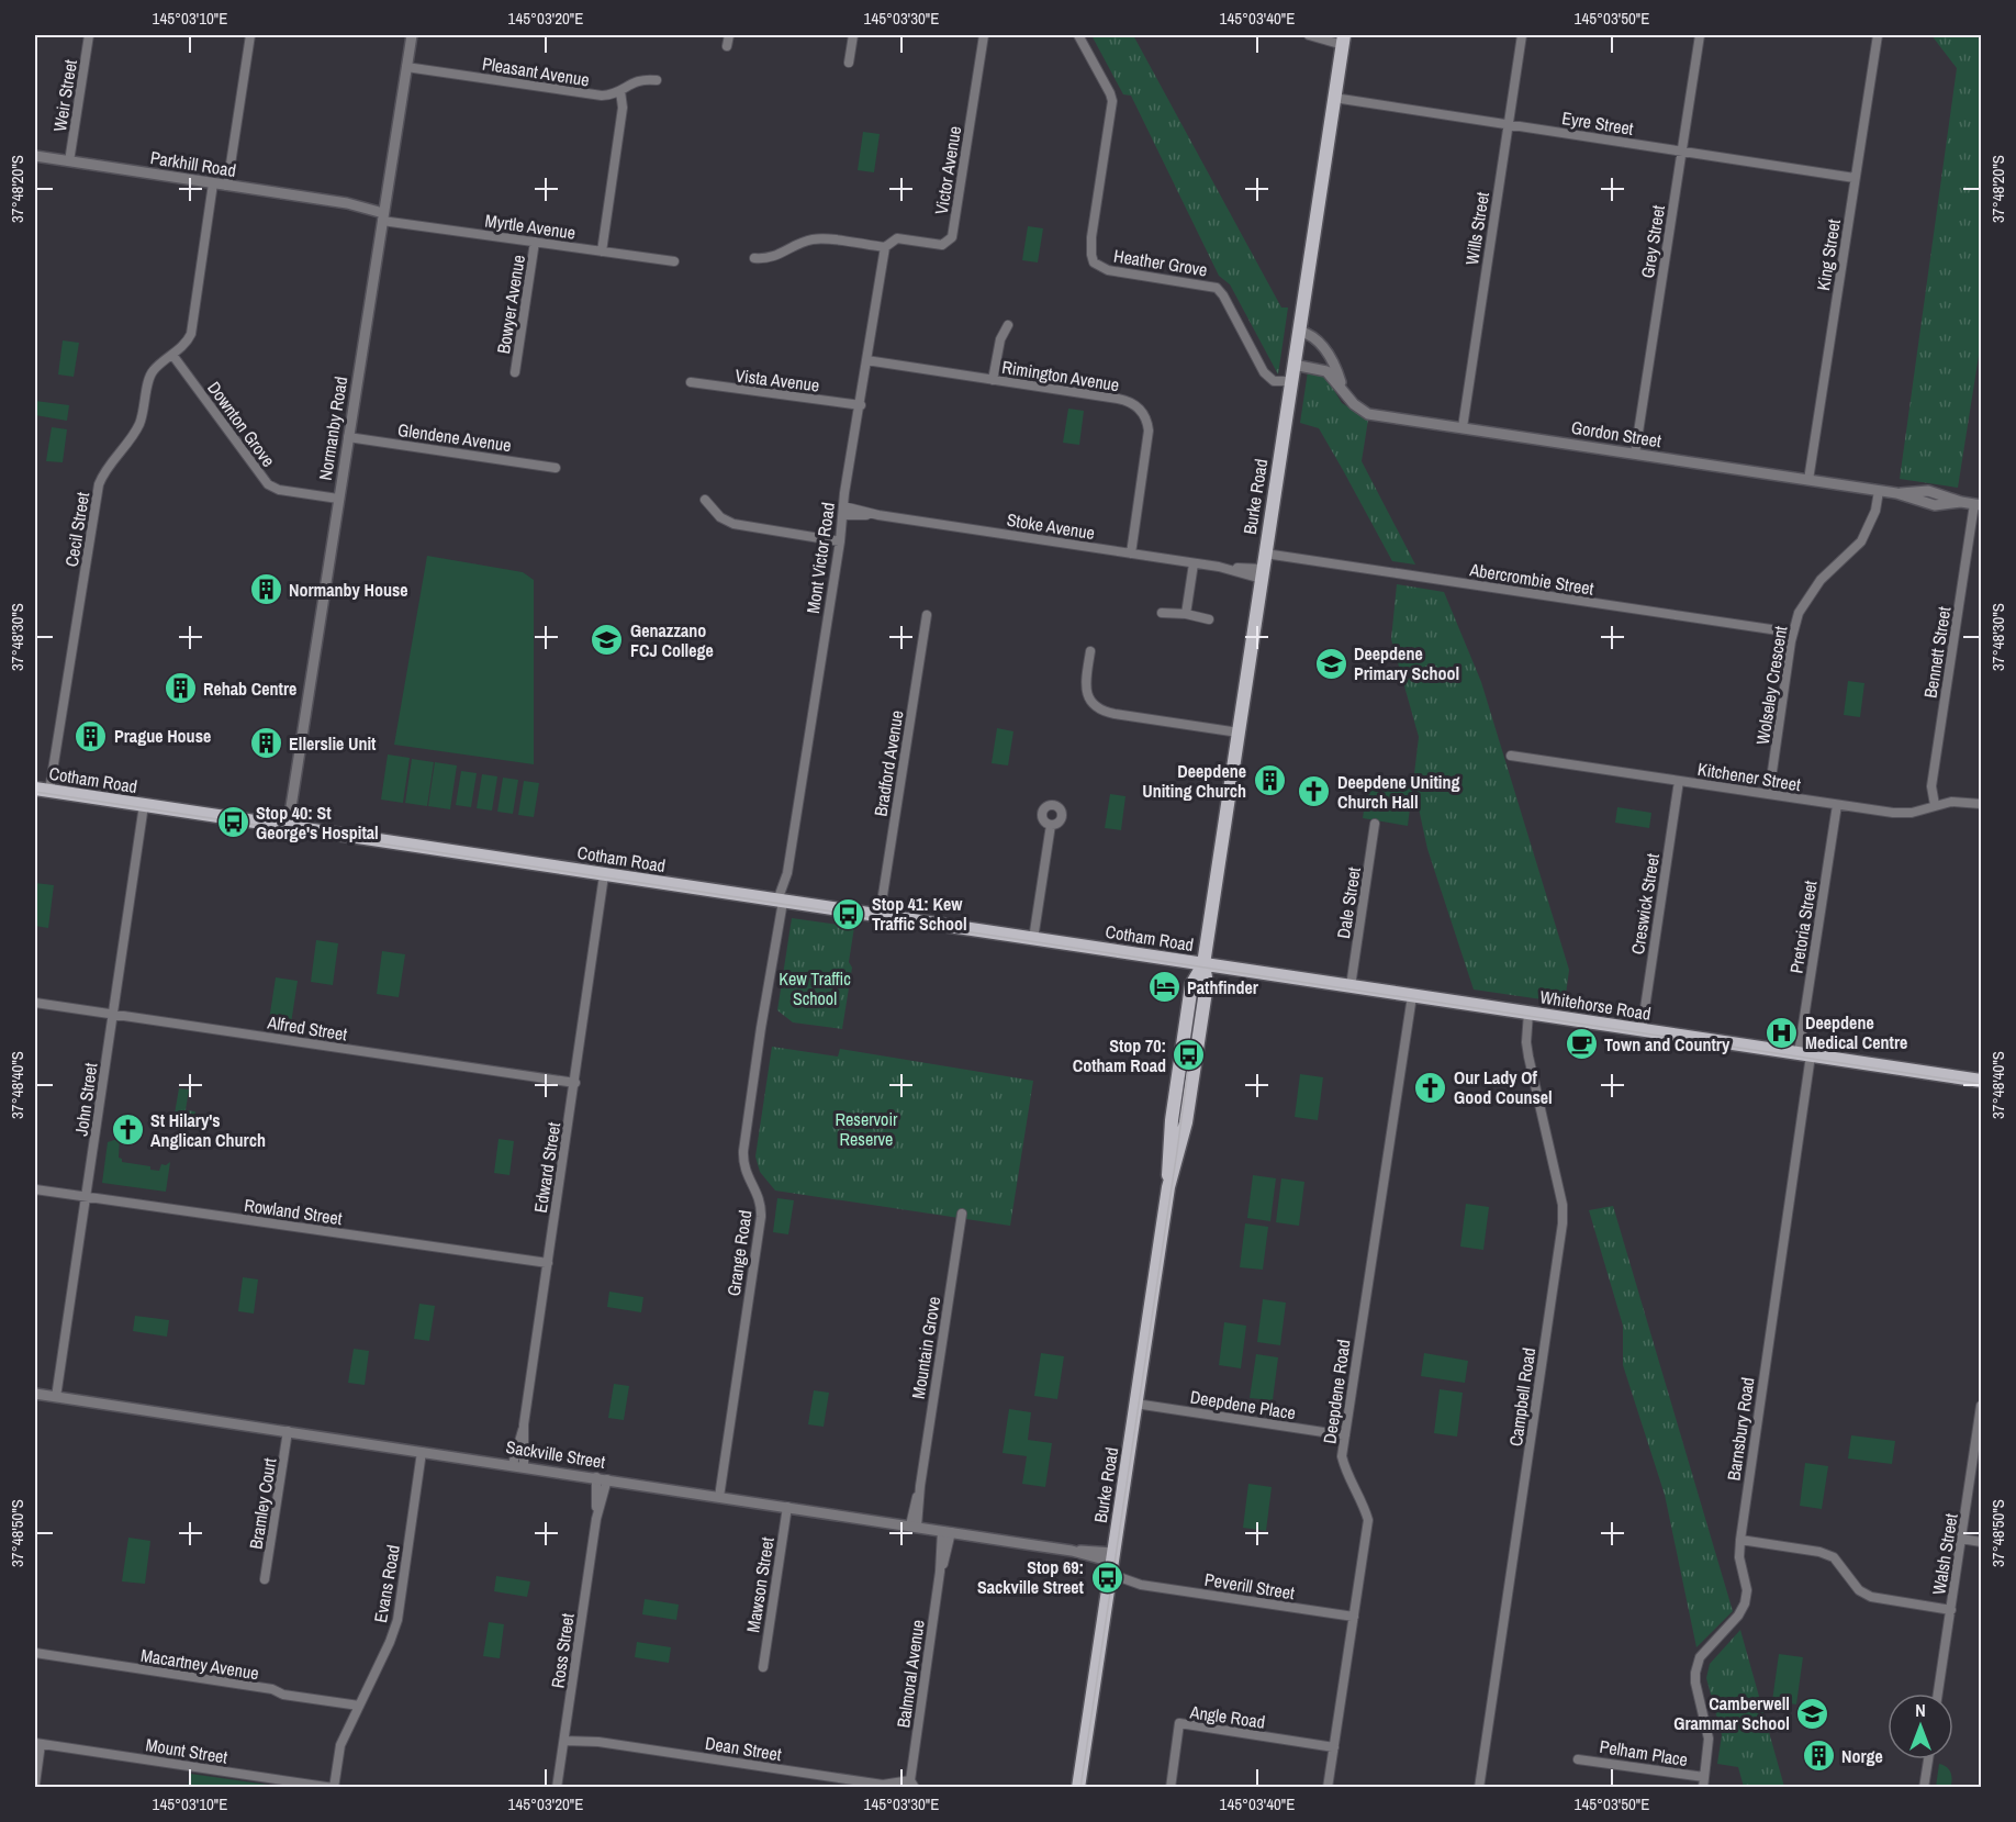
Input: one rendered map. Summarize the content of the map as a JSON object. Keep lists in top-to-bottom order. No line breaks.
{"streets":{"main road":["Burke Road","Cotham Road","Whitehorse Road"],"street":["Pleasant Avenue","Weir Street","Eyre Street","Parkhill Road","Victor Avenue","Myrtle Avenue","Wills Street","Grey Street","King Street","Heather Grove","Bowyer Avenue","Rimington Avenue","Vista Avenue","Downton Grove","Normanby Road","Gordon Street","Glendene Avenue","Stoke Avenue","Cecil Street","Mont Victor Road","Abercrombie Street","Bennett Street","Wolseley Crescent","Bradford Avenue","Kitchener Street","Dale Street","Creswick Street","Pretoria Street","Alfred Street","John Street","Edward Street","Rowland Street","Grange Road","Mountain Grove","Deepdene Road","Campbell Road","Deepdene Place","Barnsbury Road","Sackville Street","Bramley Court","Walsh Street","Evans Road","Mawson Street","Peverill Street","Ross Street","Macartney Avenue","Balmoral Avenue","Angle Road","Dean Street","Mount Street","Pelham Place"]},"crossings":[["Pleasant Avenue","Normanby Road"],["Weir Street","Parkhill Road"],["Eyre Street","Wills Street"],["Eyre Street","Grey Street"],["Eyre Street","King Street"],["Eyre Street","Burke Road"],["Parkhill Road","Myrtle Avenue"],["Parkhill Road","Normanby Road"],["Parkhill Road","Cecil Street"],["Victor Avenue","Mont Victor Road"],["Myrtle Avenue","Bowyer Avenue"],["Myrtle Avenue","Normanby Road"],["Wills Street","Gordon Street"],["Grey Street","Gordon Street"],["King Street","Gordon Street"],["Heather Grove","Burke Road"],["Rimington Avenue","Stoke Avenue"],["Rimington Avenue","Mont Victor Road"],["Vista Avenue","Mont Victor Road"],["Downton Grove","Normanby Road"],["Downton Grove","Cecil Street"],["Normanby Road","Glendene Avenue"],["Normanby Road","Cotham Road"],["Gordon Street","Burke Road"],["Gordon Street","Bennett Street"],["Gordon Street","Wolseley Crescent"],["Burke Road","Stoke Avenue"],["Burke Road","Abercrombie Street"],["Burke Road","Cotham Road"],["Burke Road","Whitehorse Road"],["Burke Road","Deepdene Place"],["Burke Road","Sackville Street"],["Burke Road","Peverill Street"],["Stoke Avenue","Mont Victor Road"],["Cecil Street","Cotham Road"],["Mont Victor Road","Cotham Road"],["Mont Victor Road","Grange Road"],["Abercrombie Street","Wolseley Crescent"],["Bennett Street","Kitchener Street"],["Wolseley Crescent","Kitchener Street"],["Bradford Avenue","Cotham Road"],["Kitchener Street","Creswick Street"],["Kitchener Street","Pretoria Street"],["Cotham Road","Whitehorse Road"],["Cotham Road","John Street"],["Cotham Road","Edward Street"],["Cotham Road","Grange Road"],["Dale Street","Whitehorse Road"],["Creswick Street","Whitehorse Road"],["Pretoria Street","Whitehorse Road"],["Pretoria Street","Barnsbury Road"],["Whitehorse Road","Deepdene Road"],["Whitehorse Road","Campbell Road"],["Whitehorse Road","Barnsbury Road"],["Alfred Street","John Street"],["Alfred Street","Edward Street"],["John Street","Rowland Street"],["John Street","Sackville Street"],["Edward Street","Rowland Street"],["Edward Street","Sackville Street"],["Grange Road","Sackville Street"],["Mountain Grove","Sackville Street"],["Deepdene Road","Deepdene Place"],["Deepdene Road","Peverill Street"],["Deepdene Road","Angle Road"],["Barnsbury Road","Pelham Place"],["Sackville Street","Bramley Court"],["Sackville Street","Evans Road"],["Sackville Street","Mawson Street"],["Sackville Street","Peverill Street"],["Sackville Street","Ross Street"],["Sackville Street","Balmoral Avenue"],["Evans Road","Macartney Avenue"],["Evans Road","Mount Street"],["Ross Street","Dean Street"],["Balmoral Avenue","Dean Street"]],"parks":["Kew Traffic School","Reservoir Reserve"],"places":{"building":["Normanby House","Rehab Centre","Prague House","Ellerslie Unit","Deepdene Uniting Church","Norge"],"school or university":["Genazzano FCJ College","Deepdene Primary School","Camberwell Grammar School"],"church":["Deepdene Uniting Church Hall","Our Lady Of Good Counsel","St Hilary's Anglican Church"],"bus stop":["Stop 40: St George's Hospital","Stop 41: Kew Traffic School","Stop 70: Cotham Road","Stop 69: Sackville Street"],"hotel":["Pathfinder"],"hospital":["Deepdene Medical Centre"],"cafe":["Town and Country"]},"north":"top","coordinates":["145°03'10\"E","145°03'20\"E","145°03'30\"E","145°03'40\"E","145°03'50\"E","37°48'20\"S","37°48'30\"S","37°48'40\"S","37°48'50\"S"]}
